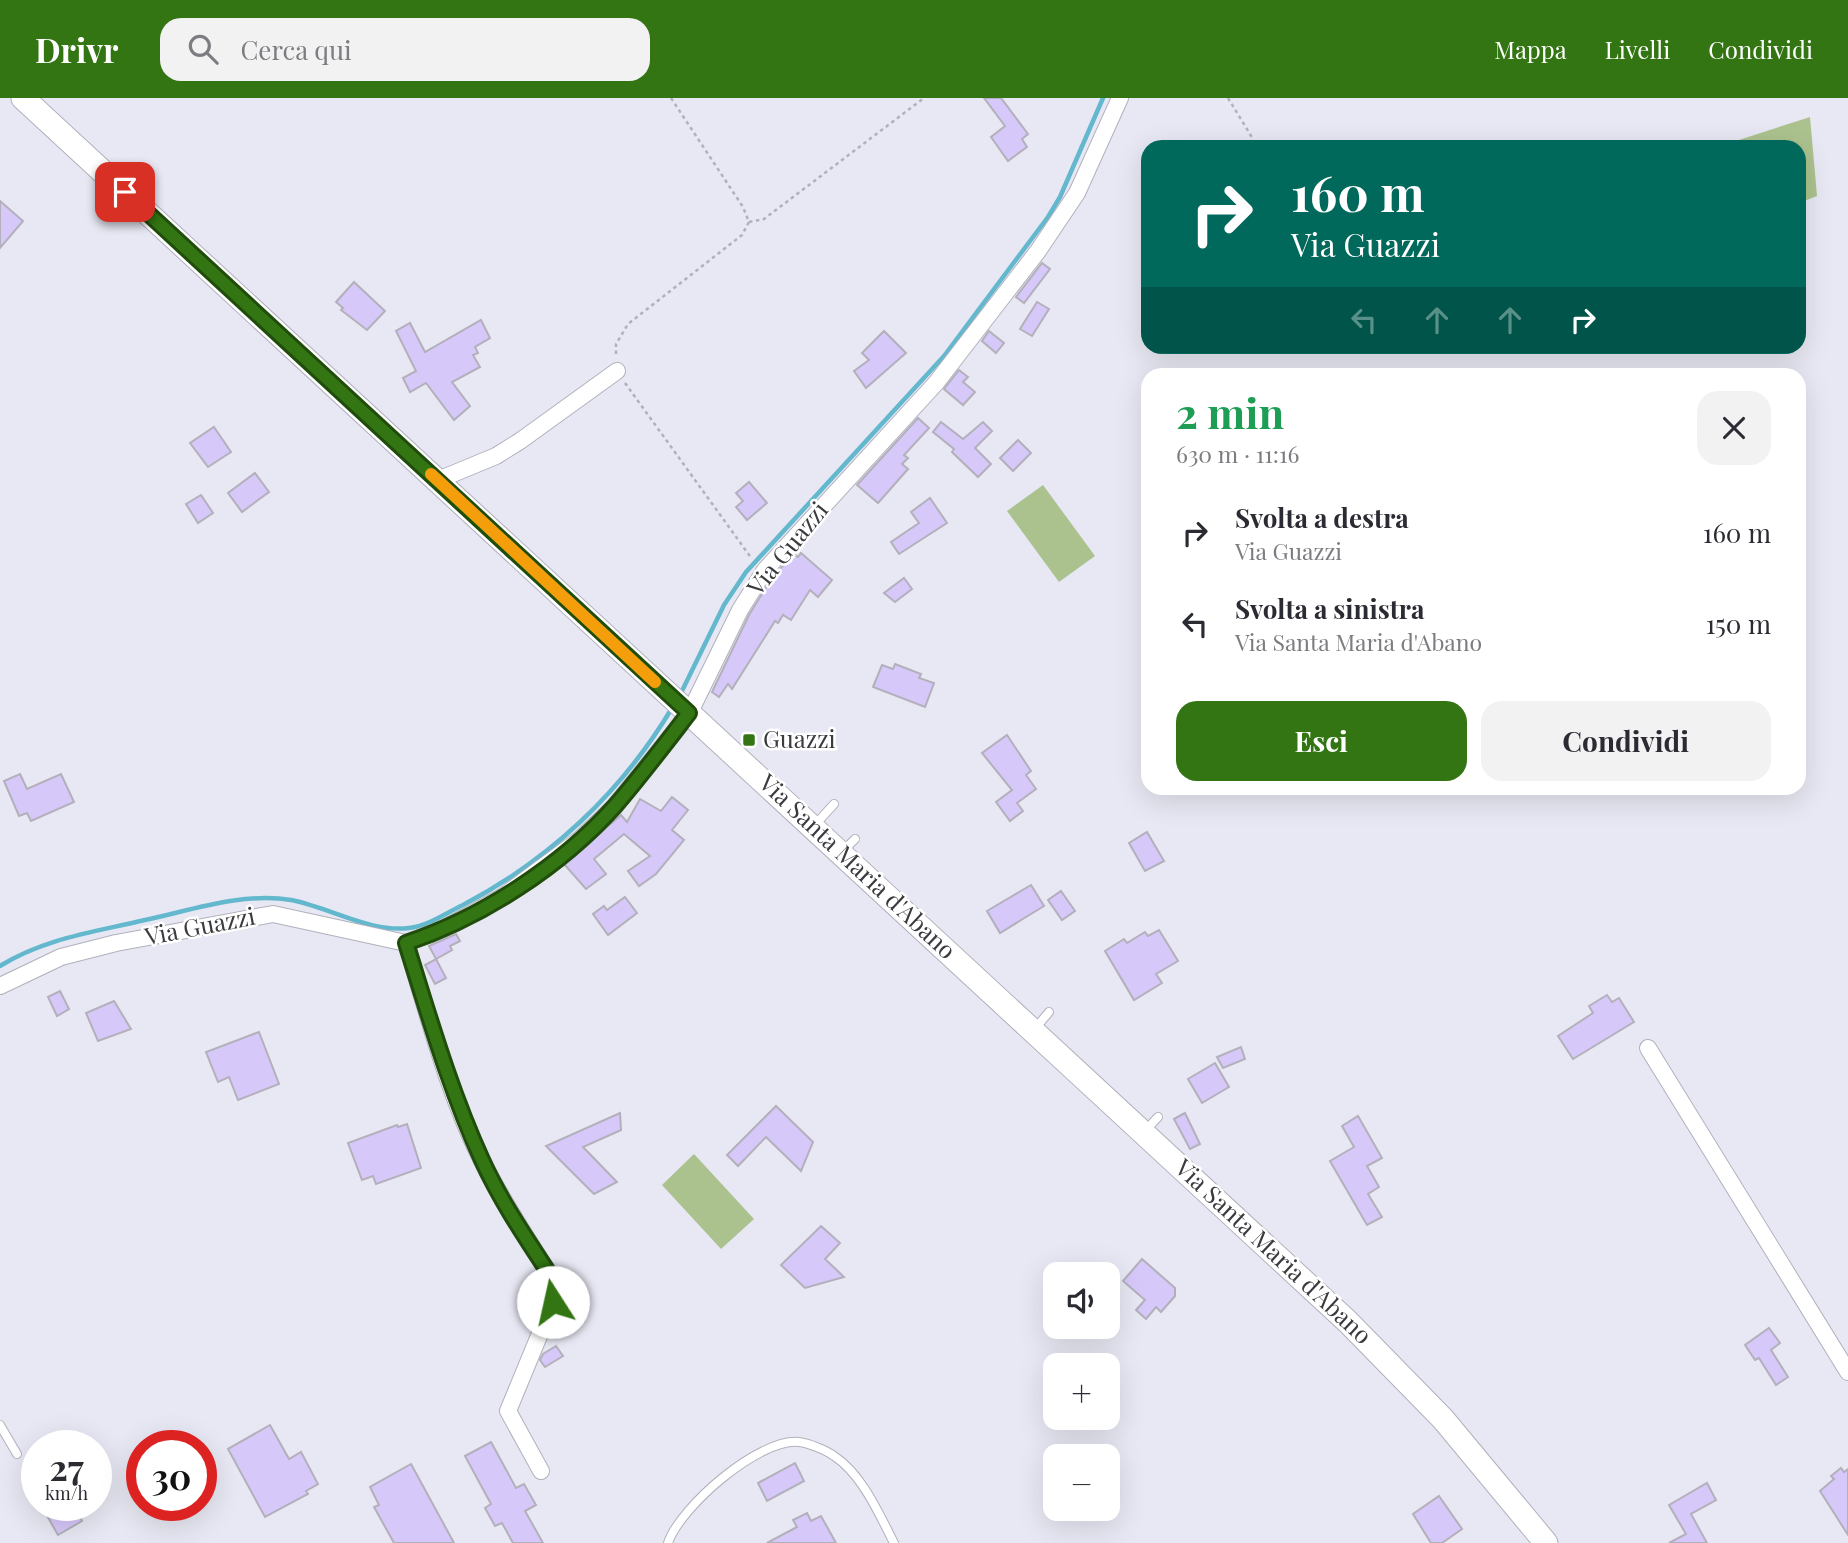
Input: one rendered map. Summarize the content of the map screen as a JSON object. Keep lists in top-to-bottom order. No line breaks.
{"streets":{"street":["Via Guazzi","Via Santa Maria d'Abano"]},"crossings":[["Via Guazzi","Via Santa Maria d'Abano"]],"places":{"transit":["Guazzi"]},"page":{"header":"Drivr","search":"Cerca qui","nav":["Mappa","Livelli","Condividi"],"turn":["160 m","Via Guazzi"],"heading":["2 min","630 m · 11:16"],"list":[{"name":"Svolta a destra","note":"Via Guazzi","value":"160 m"},{"name":"Svolta a sinistra","note":"Via Santa Maria d'Abano","value":"150 m"}],"buttons":["Esci","Condividi"],"map_buttons":["+","−"],"speed":"27 km/h","limit":"30"}}
